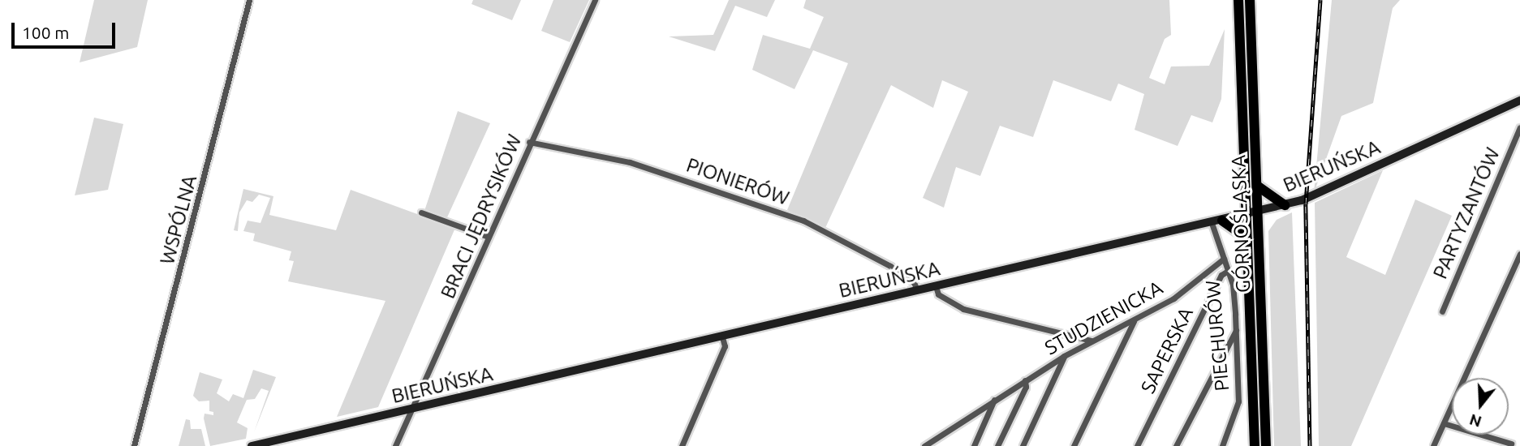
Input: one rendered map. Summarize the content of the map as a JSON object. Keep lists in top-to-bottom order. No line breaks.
{"streets":{"main road":["BIERUŃSKA","GÓRNOŚLĄSKA"],"street":["PIONIERÓW","PARTYZANTÓW","BRACI JĘDRYSIKÓW","WSPÓLNA","STUDZIENICKA","PIECHURÓW","SAPERSKA"]},"crossings":[["BIERUŃSKA","PIONIERÓW"],["BIERUŃSKA","BRACI JĘDRYSIKÓW"],["BIERUŃSKA","GÓRNOŚLĄSKA"],["BIERUŃSKA","PIECHURÓW"],["PIONIERÓW","BRACI JĘDRYSIKÓW"],["STUDZIENICKA","PIECHURÓW"],["PIECHURÓW","SAPERSKA"]],"scale_bar":"100 m","north":"bottom"}
